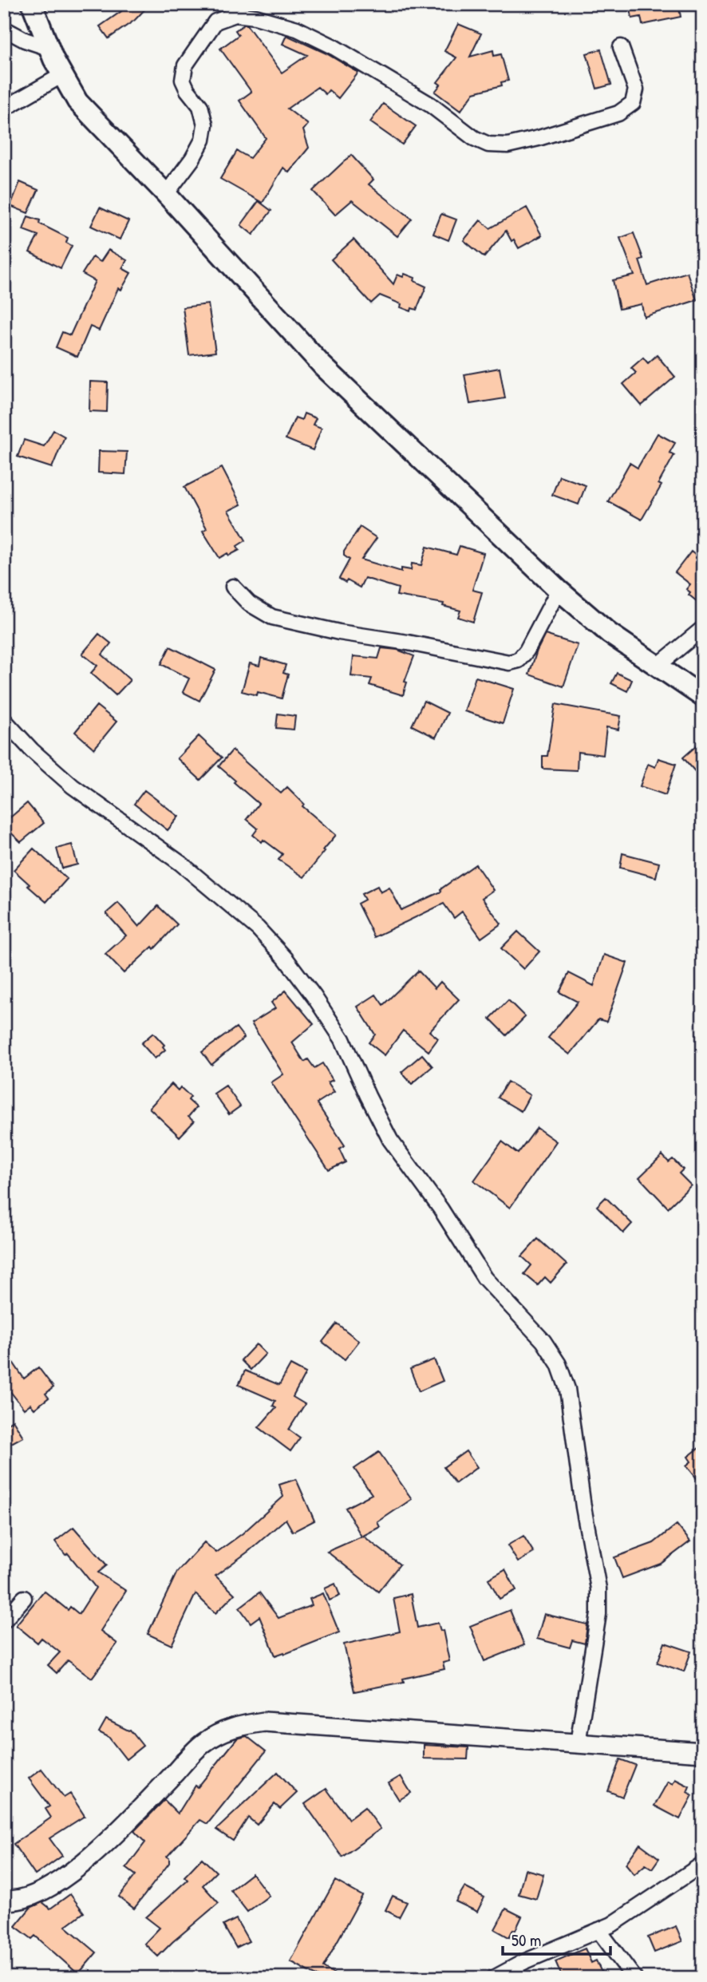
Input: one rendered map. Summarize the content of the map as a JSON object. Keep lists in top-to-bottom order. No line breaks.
{"scale_bar":"50 m"}
